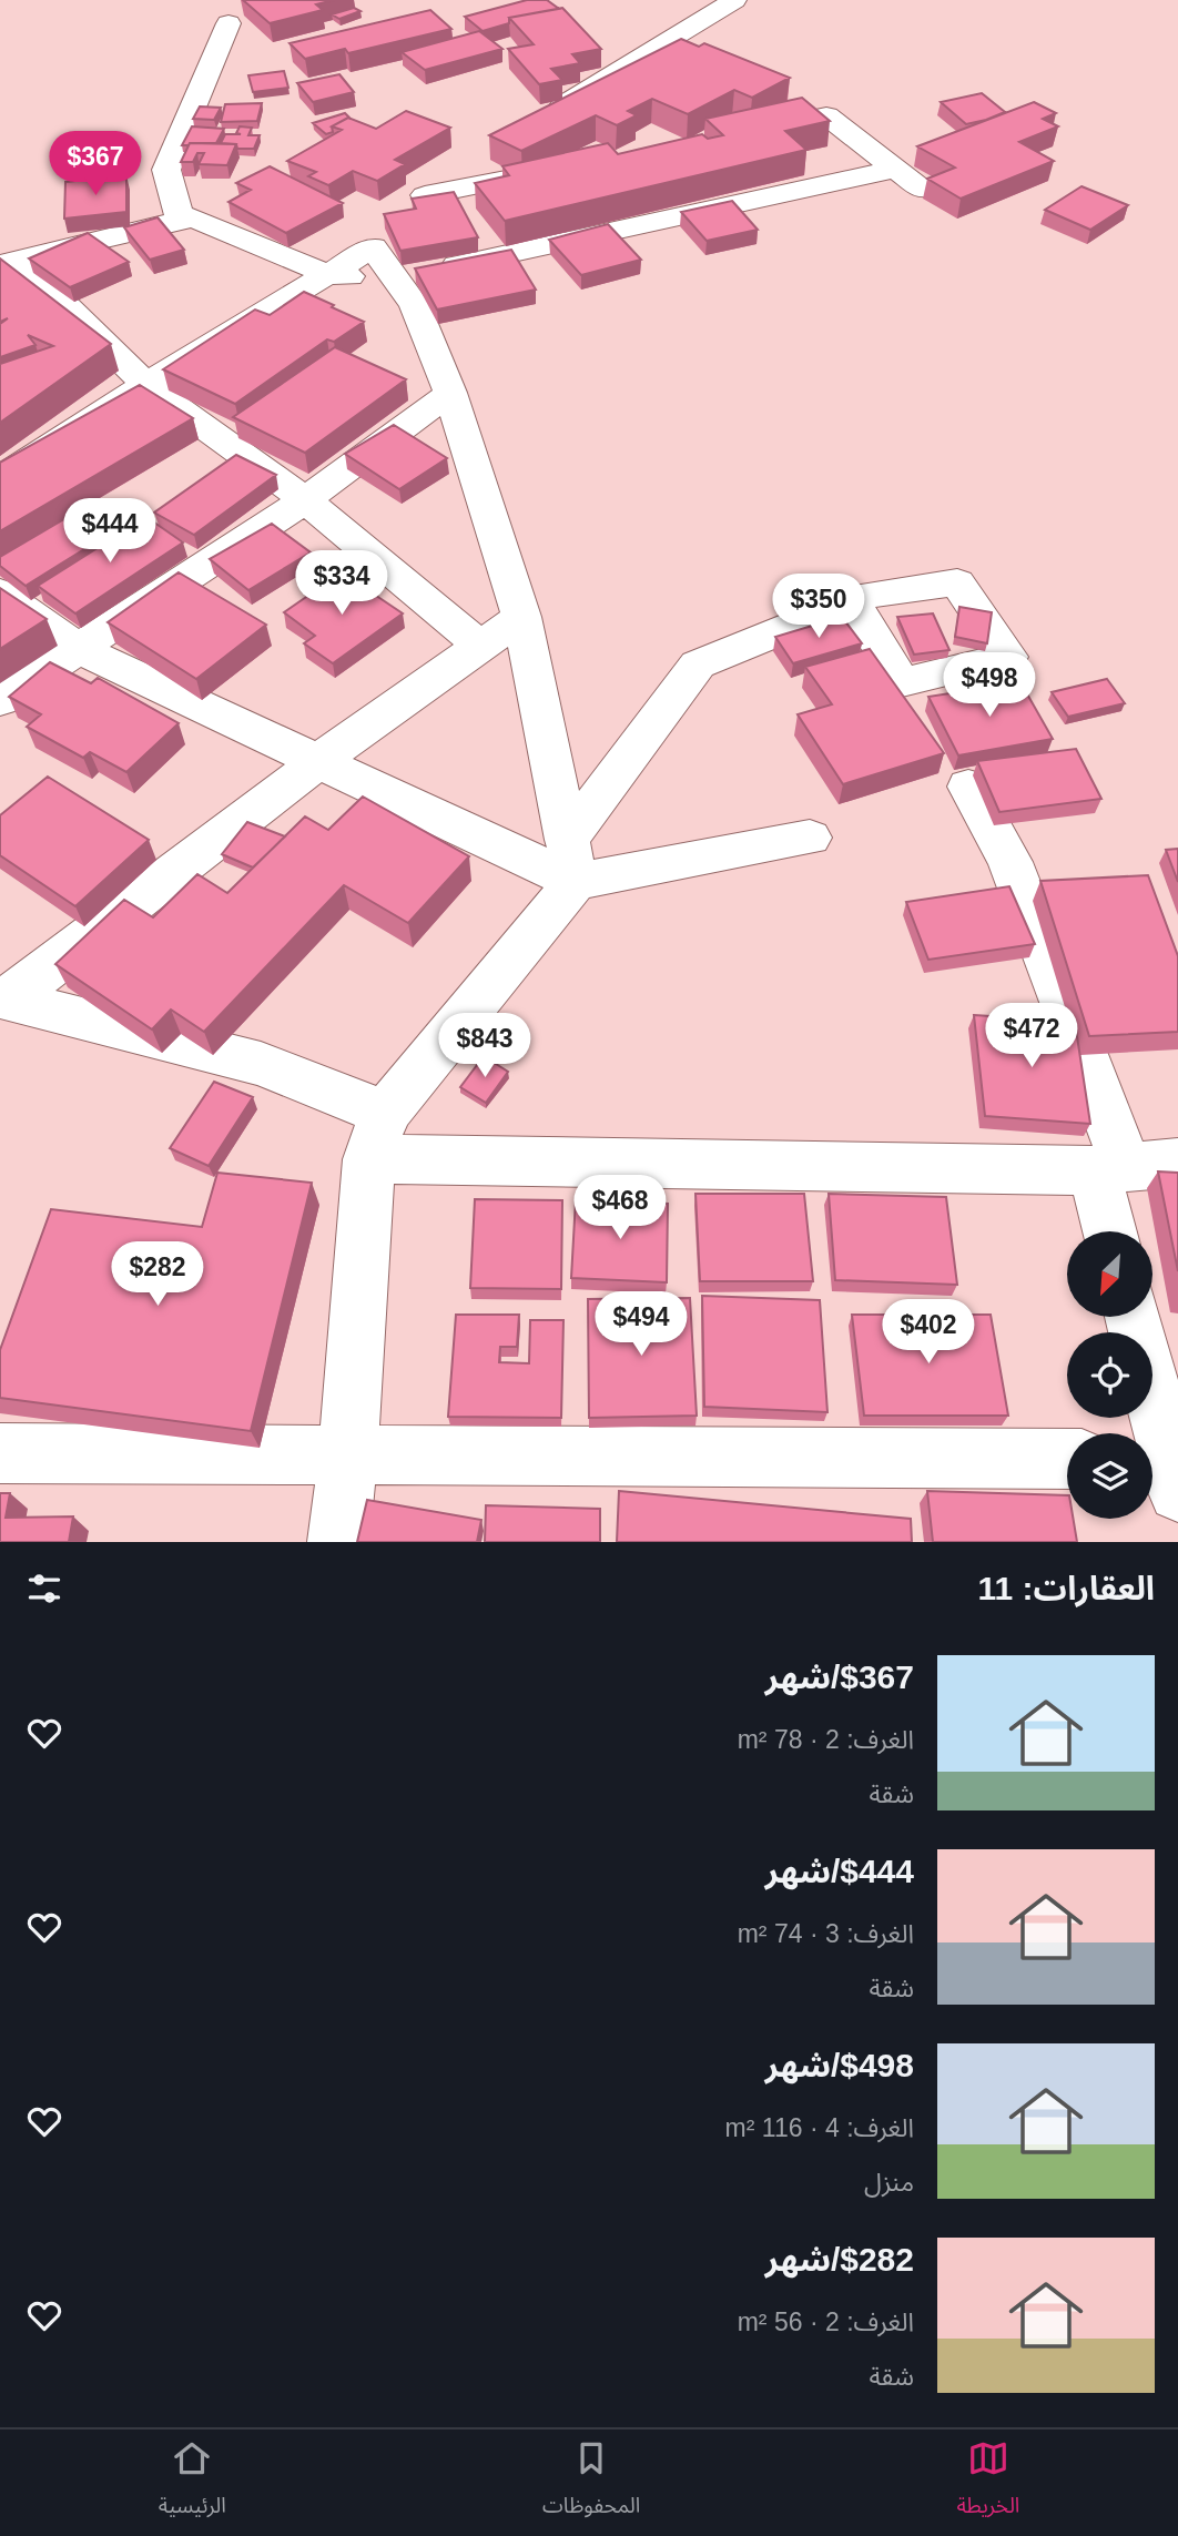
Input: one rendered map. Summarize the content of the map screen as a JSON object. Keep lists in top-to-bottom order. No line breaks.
{"north":"bottom left","page":{"price":["$367","$444","$334","$350","$498","$472","$843","$468","$282","$494","$402"],"heading":"العقارات: 11","list":[{"name":"$367/شهر","note":"الغرف: 2 · 78 m² · شقة"},{"name":"$444/شهر","note":"الغرف: 3 · 74 m² · شقة"},{"name":"$498/شهر","note":"الغرف: 4 · 116 m² · منزل"},{"name":"$282/شهر","note":"الغرف: 2 · 56 m² · شقة"}],"tabs":["الخريطة","المحفوظات","الرئيسية"]}}
